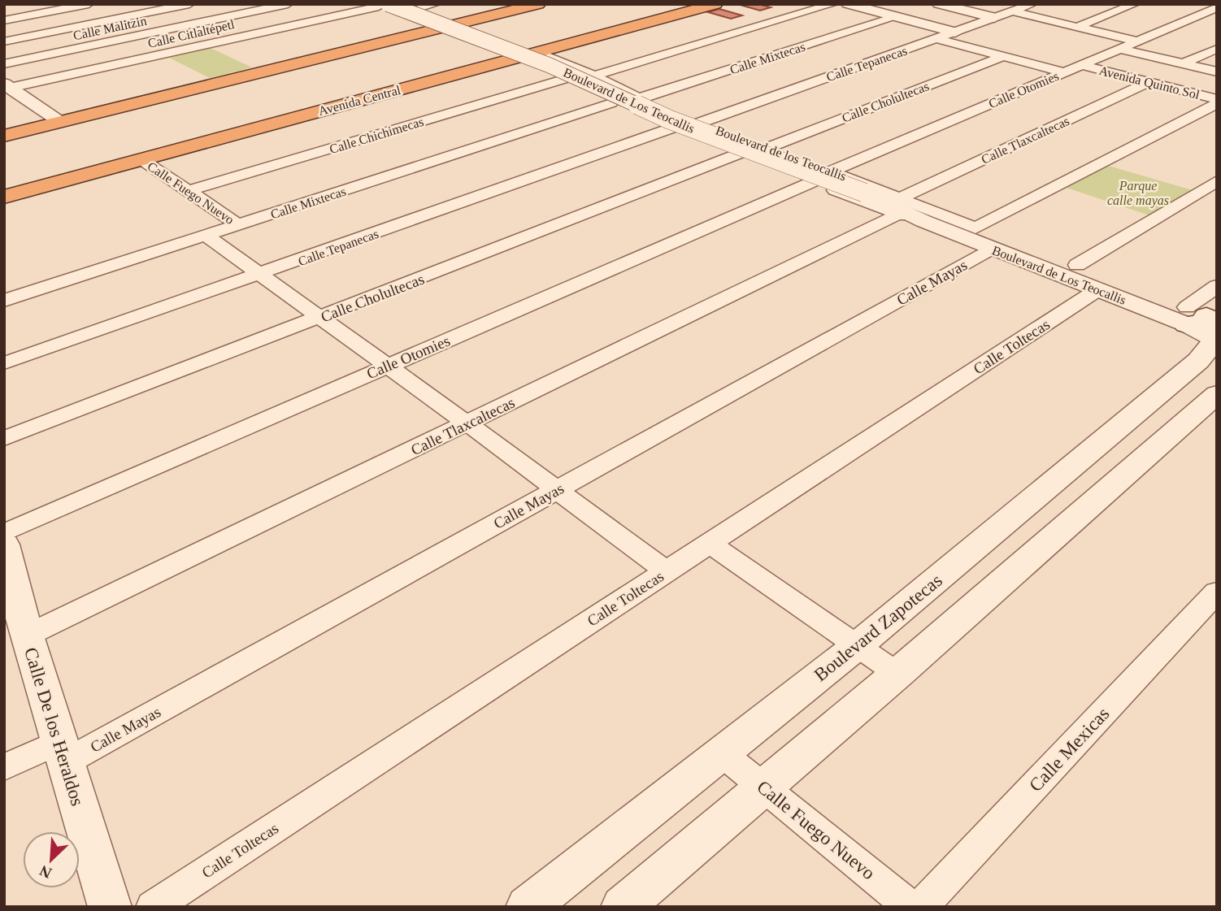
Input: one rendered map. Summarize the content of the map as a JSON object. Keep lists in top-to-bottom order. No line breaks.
{"streets":{"highway":["Avenida Central"],"street":["Calle Malitzin","Calle Citlaltépetl","Calle Mixtecas","Calle Tepanecas","Avenida Quinto Sol","Calle Otomies","Boulevard de Los Teocallis","Calle Cholultecas","Calle Chichimecas","Calle Tlaxcaltecas","Boulevard de los Teocallis","Calle Fuego Nuevo","Calle Mayas","Calle Toltecas","Boulevard Zapotecas","Calle De los Heraldos","Calle Mexicas"]},"crossings":[["Calle Citlaltépetl","Boulevard de Los Teocallis"],["Calle Mixtecas","Boulevard de los Teocallis"],["Calle Mixtecas","Calle Fuego Nuevo"],["Calle Tepanecas","Boulevard de los Teocallis"],["Calle Tepanecas","Calle Fuego Nuevo"],["Avenida Quinto Sol","Calle Otomies"],["Avenida Quinto Sol","Calle Tlaxcaltecas"],["Calle Otomies","Boulevard de los Teocallis"],["Calle Otomies","Calle Fuego Nuevo"],["Avenida Central","Boulevard de los Teocallis"],["Avenida Central","Calle Fuego Nuevo"],["Boulevard de Los Teocallis","Boulevard de los Teocallis"],["Boulevard de Los Teocallis","Calle Mayas"],["Boulevard de Los Teocallis","Calle Toltecas"],["Boulevard de Los Teocallis","Boulevard Zapotecas"],["Calle Cholultecas","Boulevard de los Teocallis"],["Calle Cholultecas","Calle Fuego Nuevo"],["Calle Chichimecas","Boulevard de los Teocallis"],["Calle Chichimecas","Calle Fuego Nuevo"],["Calle Tlaxcaltecas","Boulevard de los Teocallis"],["Calle Tlaxcaltecas","Calle Fuego Nuevo"],["Calle Tlaxcaltecas","Calle De los Heraldos"],["Calle Fuego Nuevo","Calle Mayas"],["Calle Fuego Nuevo","Calle Toltecas"],["Calle Fuego Nuevo","Boulevard Zapotecas"],["Calle Mayas","Calle De los Heraldos"]],"parks":["Parque calle mayas"],"north":"bottom left"}
